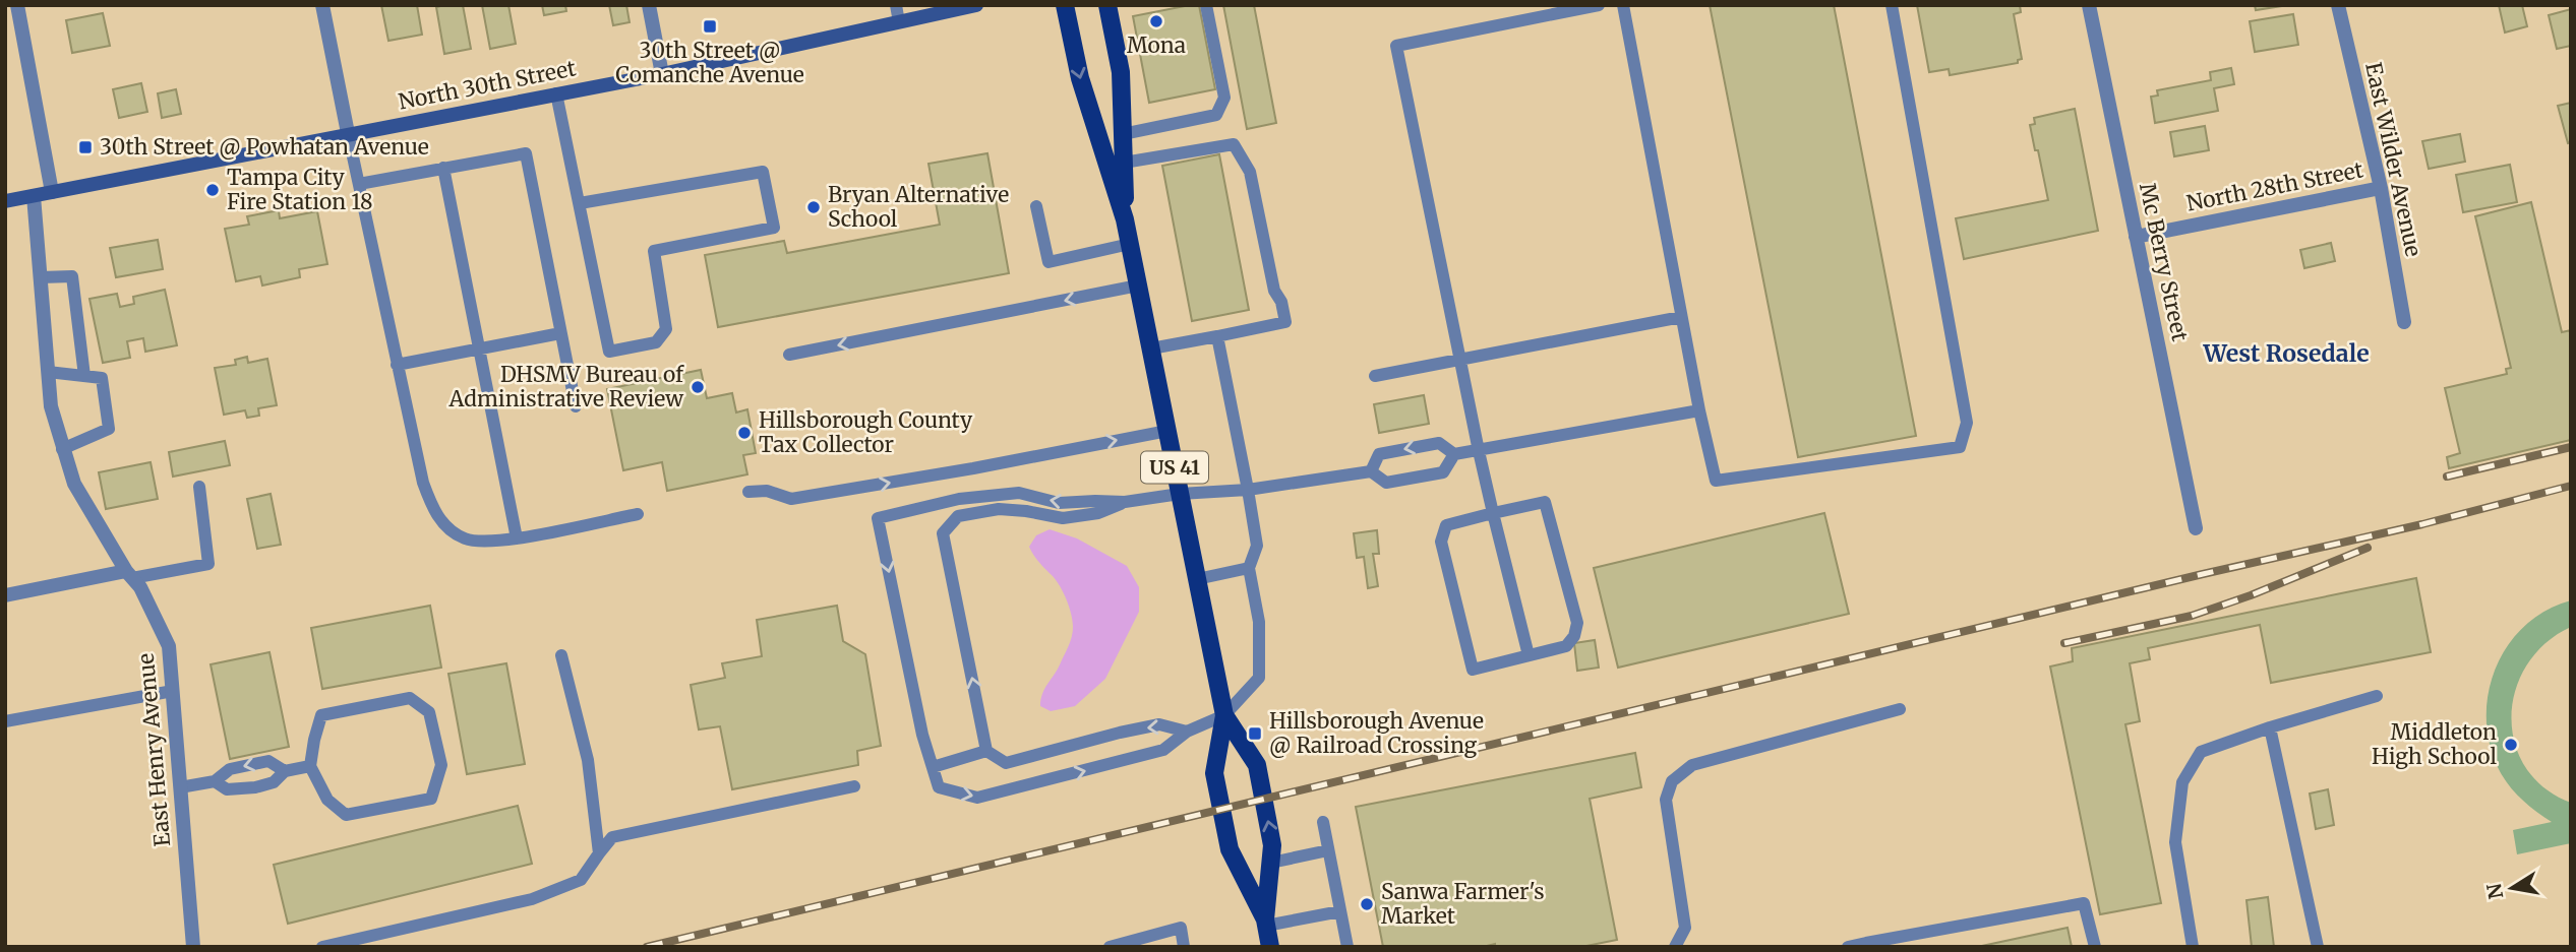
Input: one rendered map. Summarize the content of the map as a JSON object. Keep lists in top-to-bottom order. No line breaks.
{"streets":{"main road":["US 41"],"street":["North 30th Street","East Wilder Avenue","North 28th Street","Mc Berry Street","East Henry Avenue"]},"crossings":[["North 30th Street","East Henry Avenue"],["East Wilder Avenue","North 28th Street"],["North 28th Street","Mc Berry Street"]],"districts":["West Rosedale"],"places":{"other":["Mona","Tampa City Fire Station 18","Bryan Alternative School","DHSMV Bureau of Administrative Review","Hillsborough County Tax Collector","Middleton High School","Sanwa Farmer's Market"],"transit":["30th Street @ Comanche Avenue","30th Street @ Powhatan Avenue","Hillsborough Avenue @ Railroad Crossing"]},"north":"left"}
